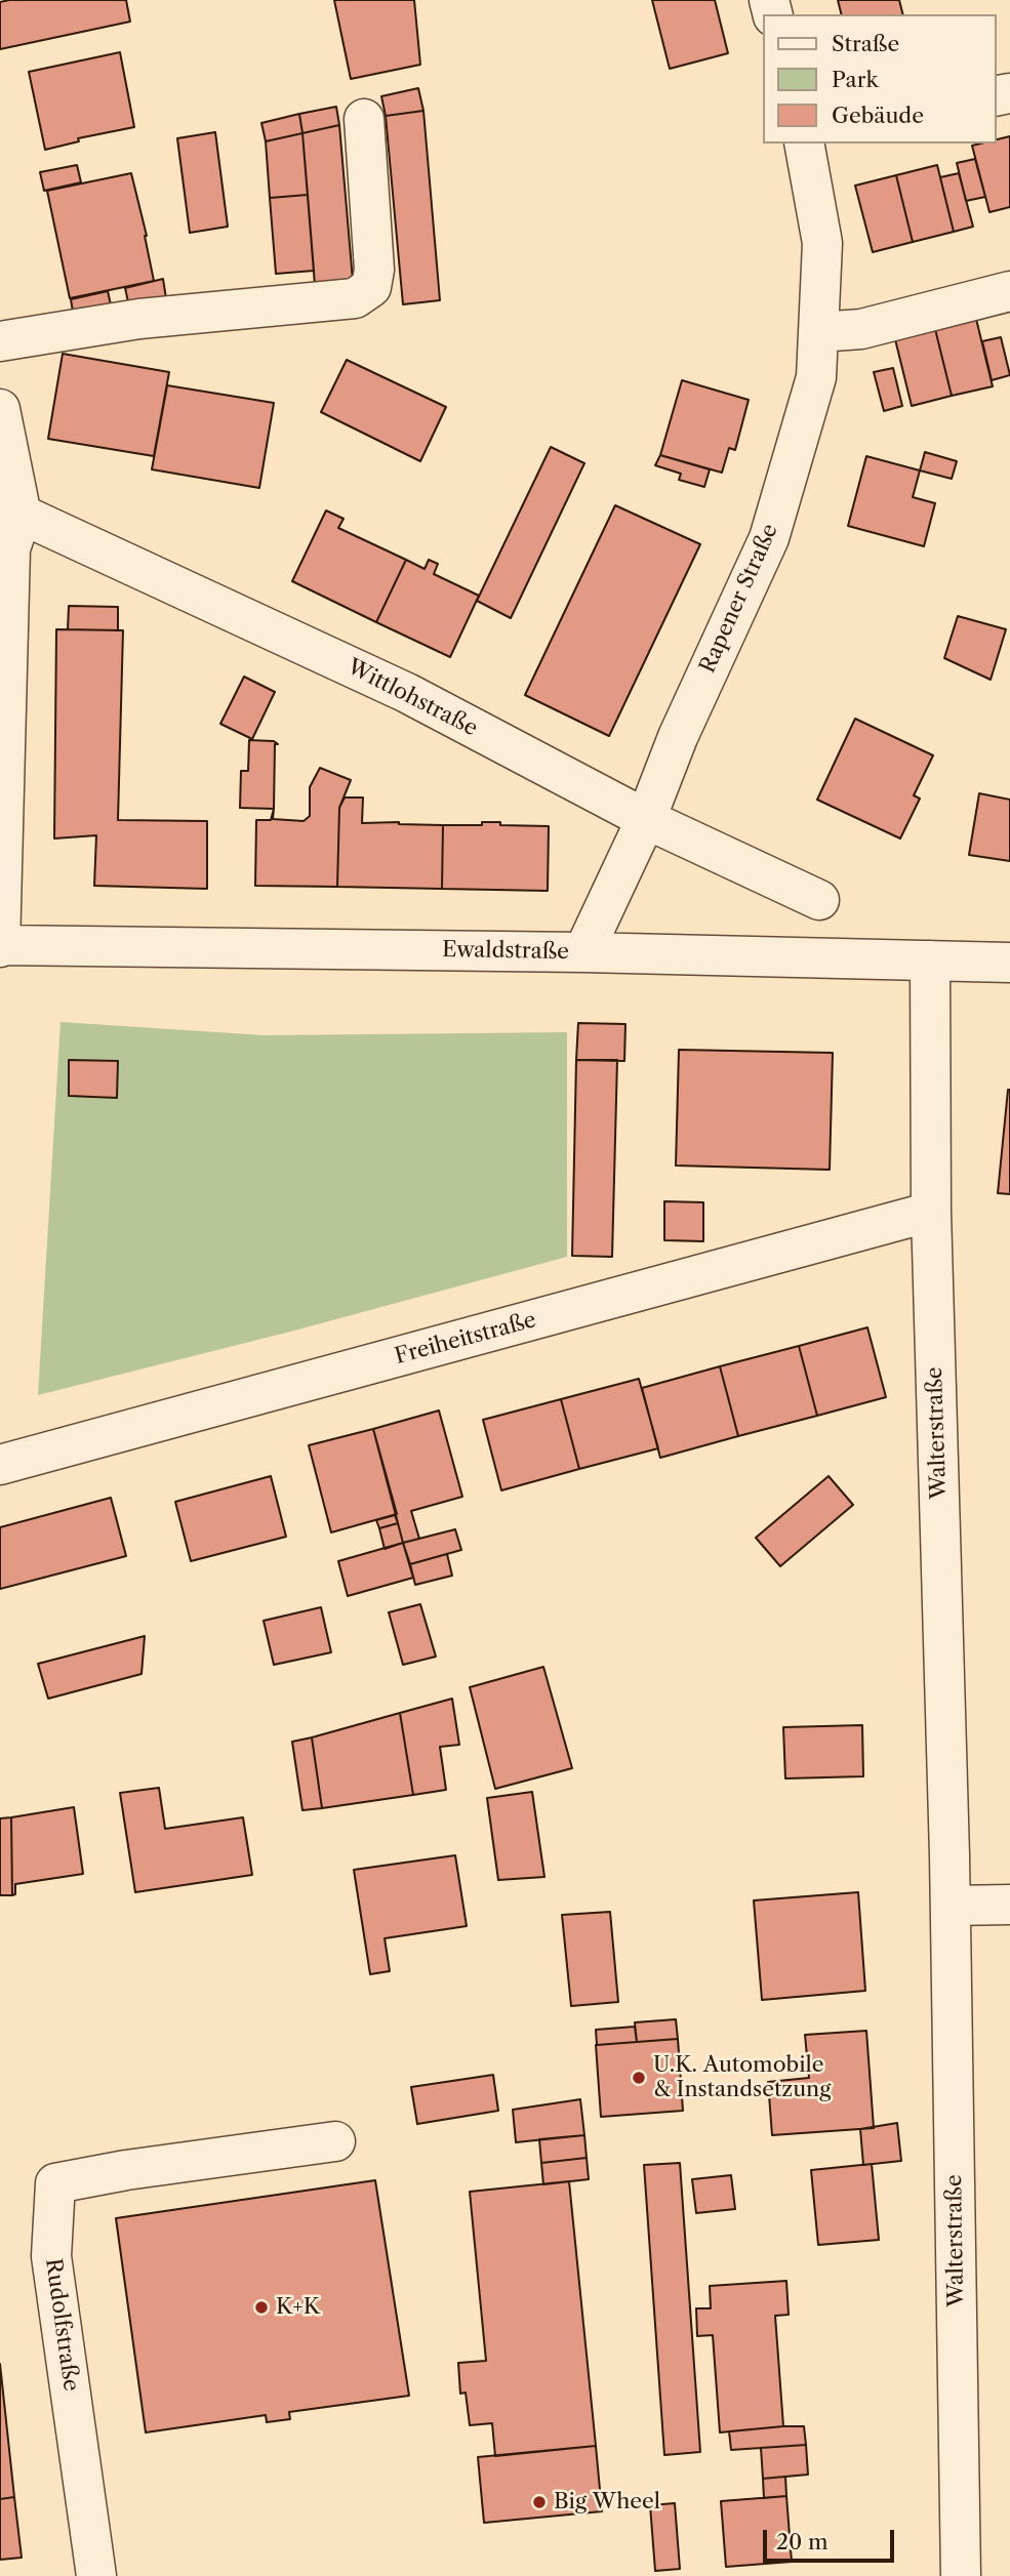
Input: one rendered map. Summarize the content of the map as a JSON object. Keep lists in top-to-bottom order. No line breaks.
{"streets":{"street":["Rapener Straße","Wittlohstraße","Ewaldstraße","Freiheitstraße","Walterstraße","Rudolfstraße"]},"crossings":[["Rapener Straße","Wittlohstraße"],["Rapener Straße","Ewaldstraße"],["Ewaldstraße","Walterstraße"],["Freiheitstraße","Walterstraße"]],"places":["U.K. Automobile & Instandsetzung","K+K","Big Wheel"],"legend":["Straße","Park","Gebäude"],"scale_bar":"20 m"}
